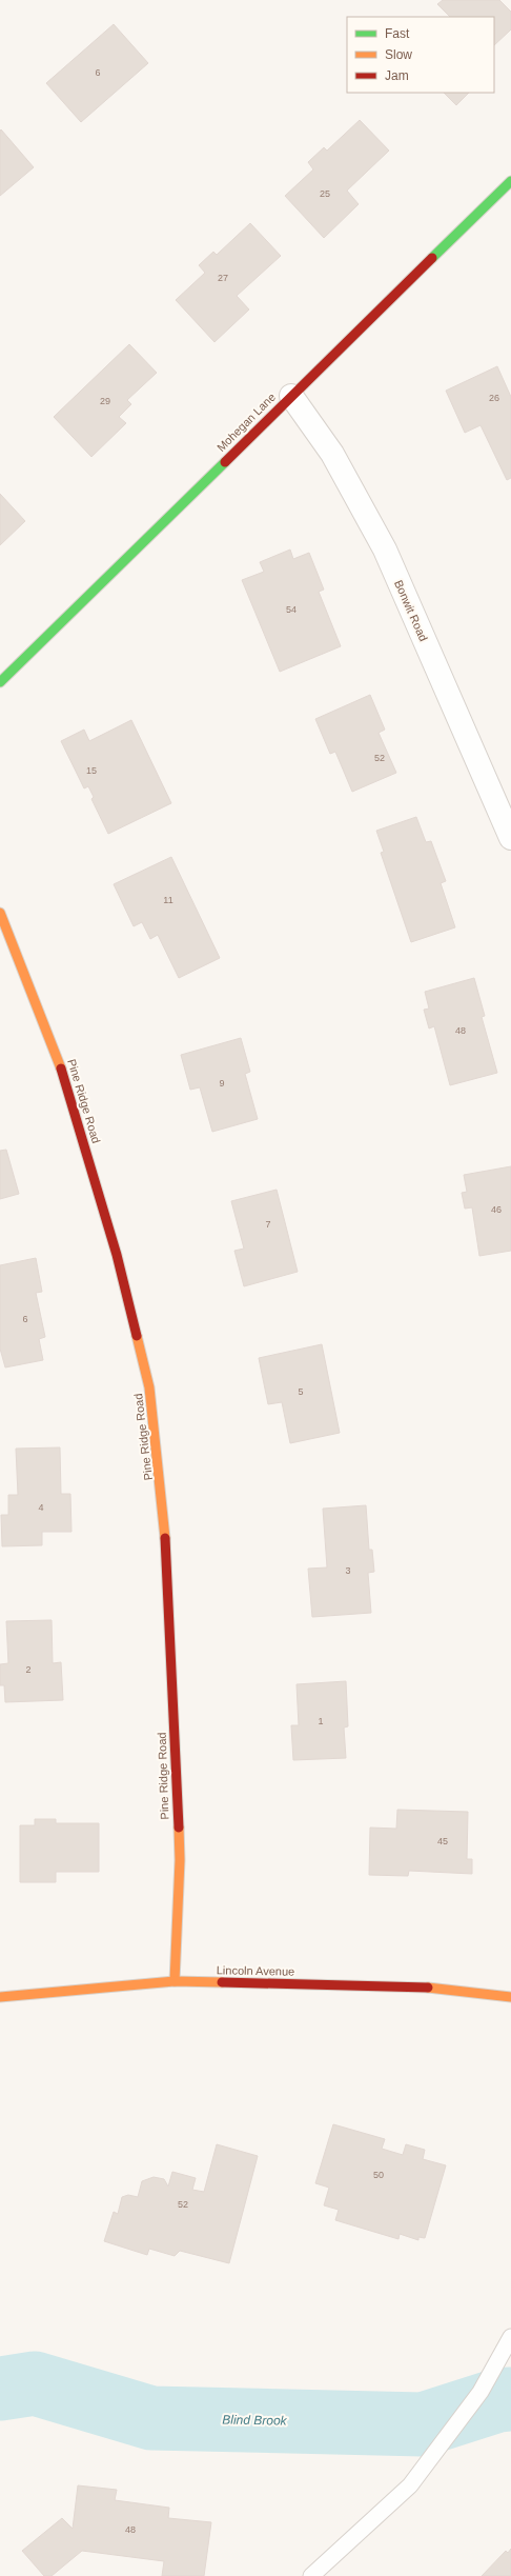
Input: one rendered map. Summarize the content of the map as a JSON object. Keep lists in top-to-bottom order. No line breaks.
{"streets":{"street":["Mohegan Lane","Bonwit Road","Pine Ridge Road","Lincoln Avenue"]},"crossings":[["Mohegan Lane","Bonwit Road"],["Pine Ridge Road","Lincoln Avenue"]],"water":["Blind Brook"],"house_numbers":["6","25","27","26","29","54","52","15","11","48","9","46","7","6","5","4","3","2","1","45","50","52","48"],"legend":["Fast","Slow","Jam"]}
